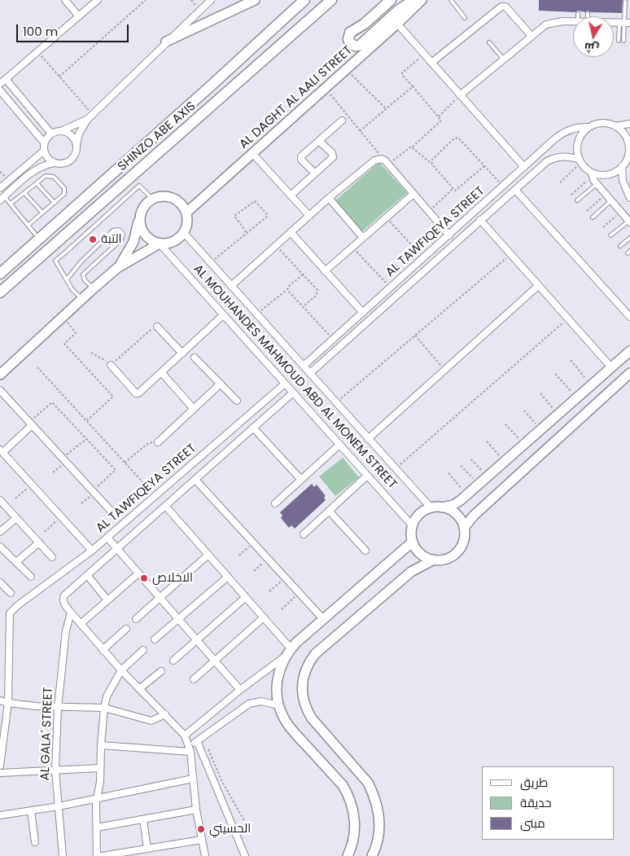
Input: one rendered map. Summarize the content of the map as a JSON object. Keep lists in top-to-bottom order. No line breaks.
{"streets":{"main road":["SHINZO ABE AXIS"],"street":["AL DAGHT AL AALI STREET","AL TAWFIQEYA STREET","AL MOUHANDES MAHMOUD ABD AL MONEM STREET","AL GALA' STREET"]},"crossings":[["AL DAGHT AL AALI STREET","AL MOUHANDES MAHMOUD ABD AL MONEM STREET"],["AL TAWFIQEYA STREET","AL MOUHANDES MAHMOUD ABD AL MONEM STREET"],["AL TAWFIQEYA STREET","AL GALA' STREET"]],"places":["التبة","الاخلاص","الحسيني"],"legend":["طريق","حديقة","مبنى"],"scale_bar":"100 m","north":"bottom"}
